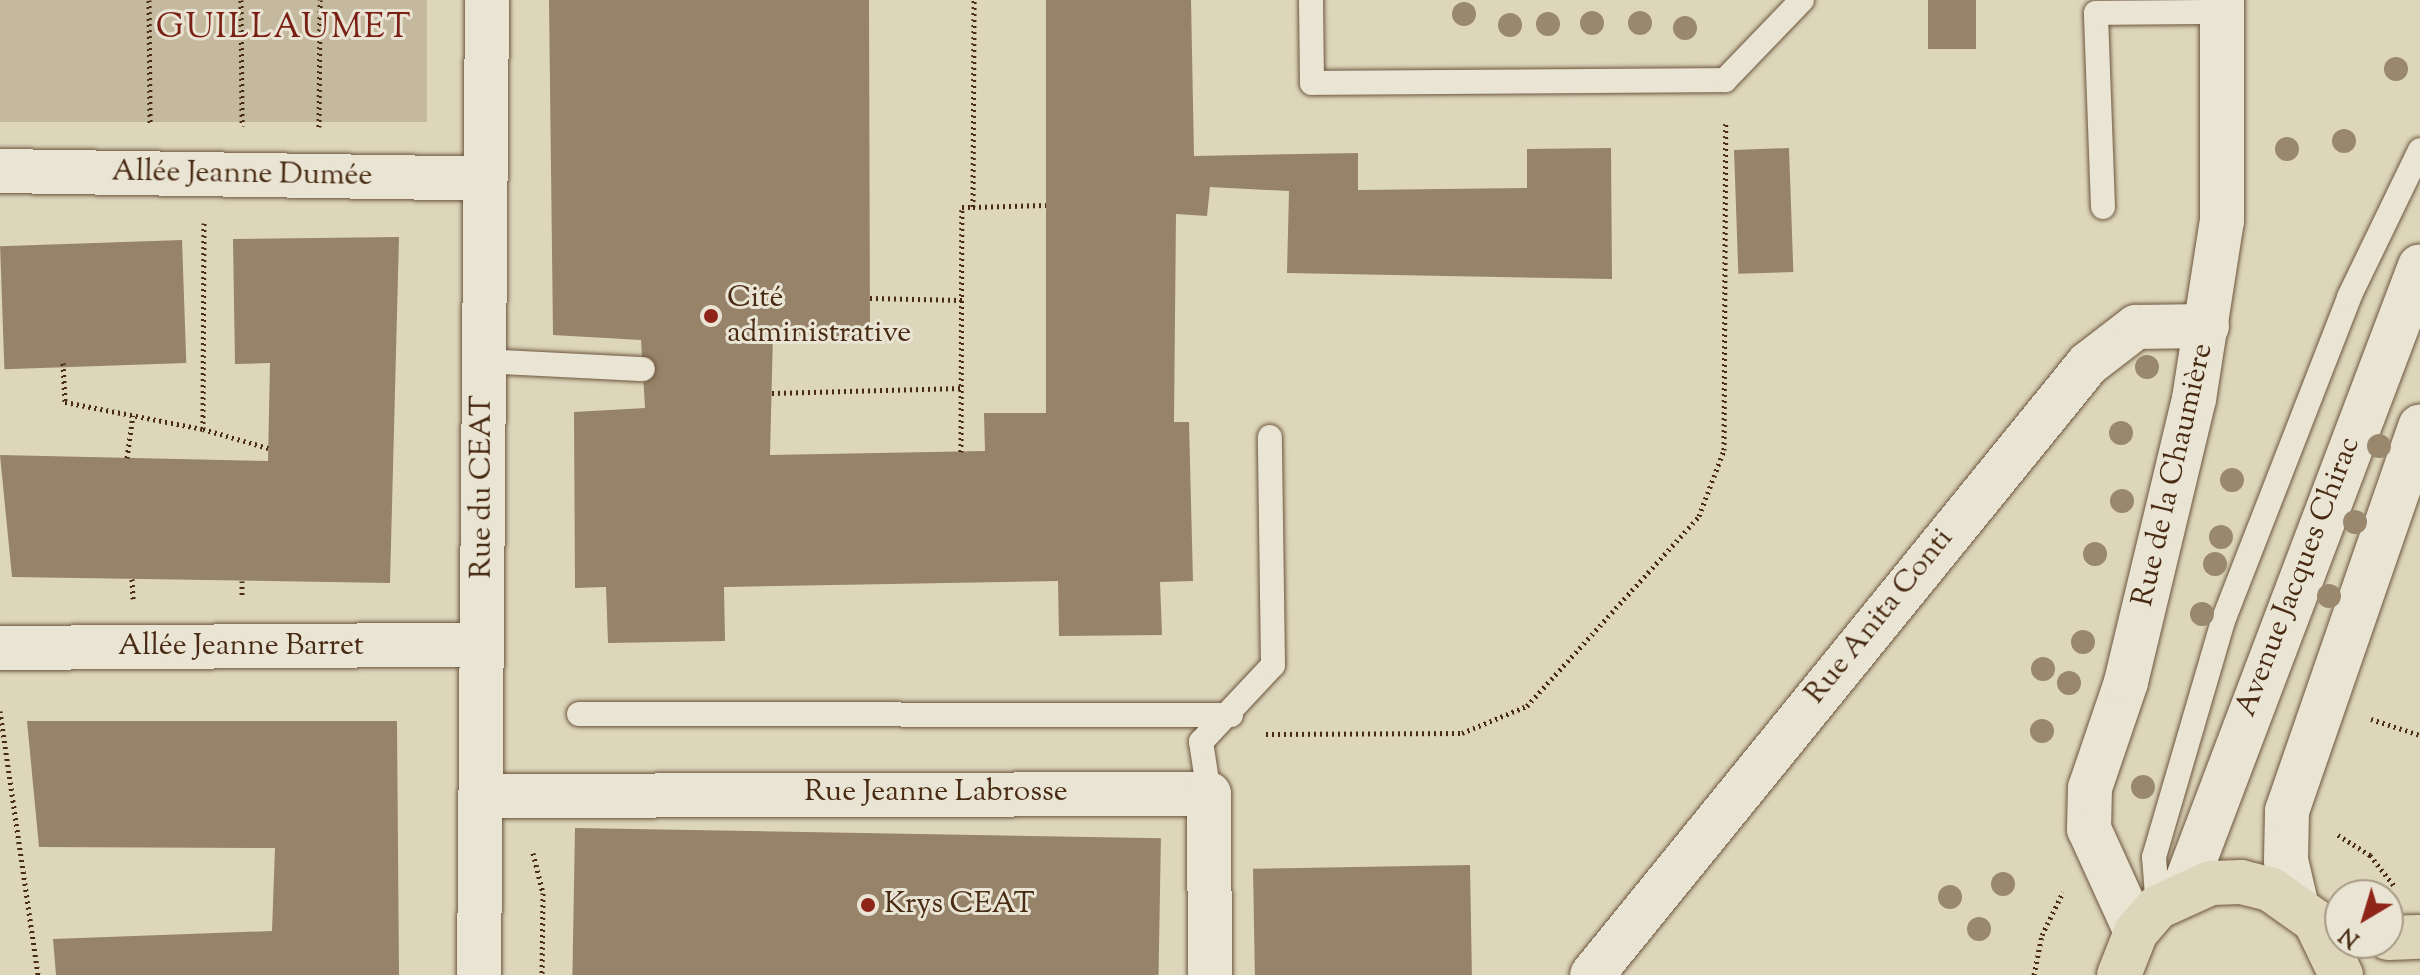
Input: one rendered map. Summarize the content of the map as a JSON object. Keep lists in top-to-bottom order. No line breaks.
{"streets":{"street":["Allée Jeanne Dumée","Rue de la Chaumière","Rue du CEAT","Avenue Jacques Chirac","Rue Anita Conti","Allée Jeanne Barret","Rue Jeanne Labrosse"]},"crossings":[["Allée Jeanne Dumée","Rue du CEAT"],["Rue de la Chaumière","Avenue Jacques Chirac"],["Rue de la Chaumière","Rue Anita Conti"],["Rue du CEAT","Allée Jeanne Barret"],["Rue du CEAT","Rue Jeanne Labrosse"]],"districts":["GUILLAUMET"],"places":["Cité administrative","Krys CEAT"],"north":"bottom left"}
